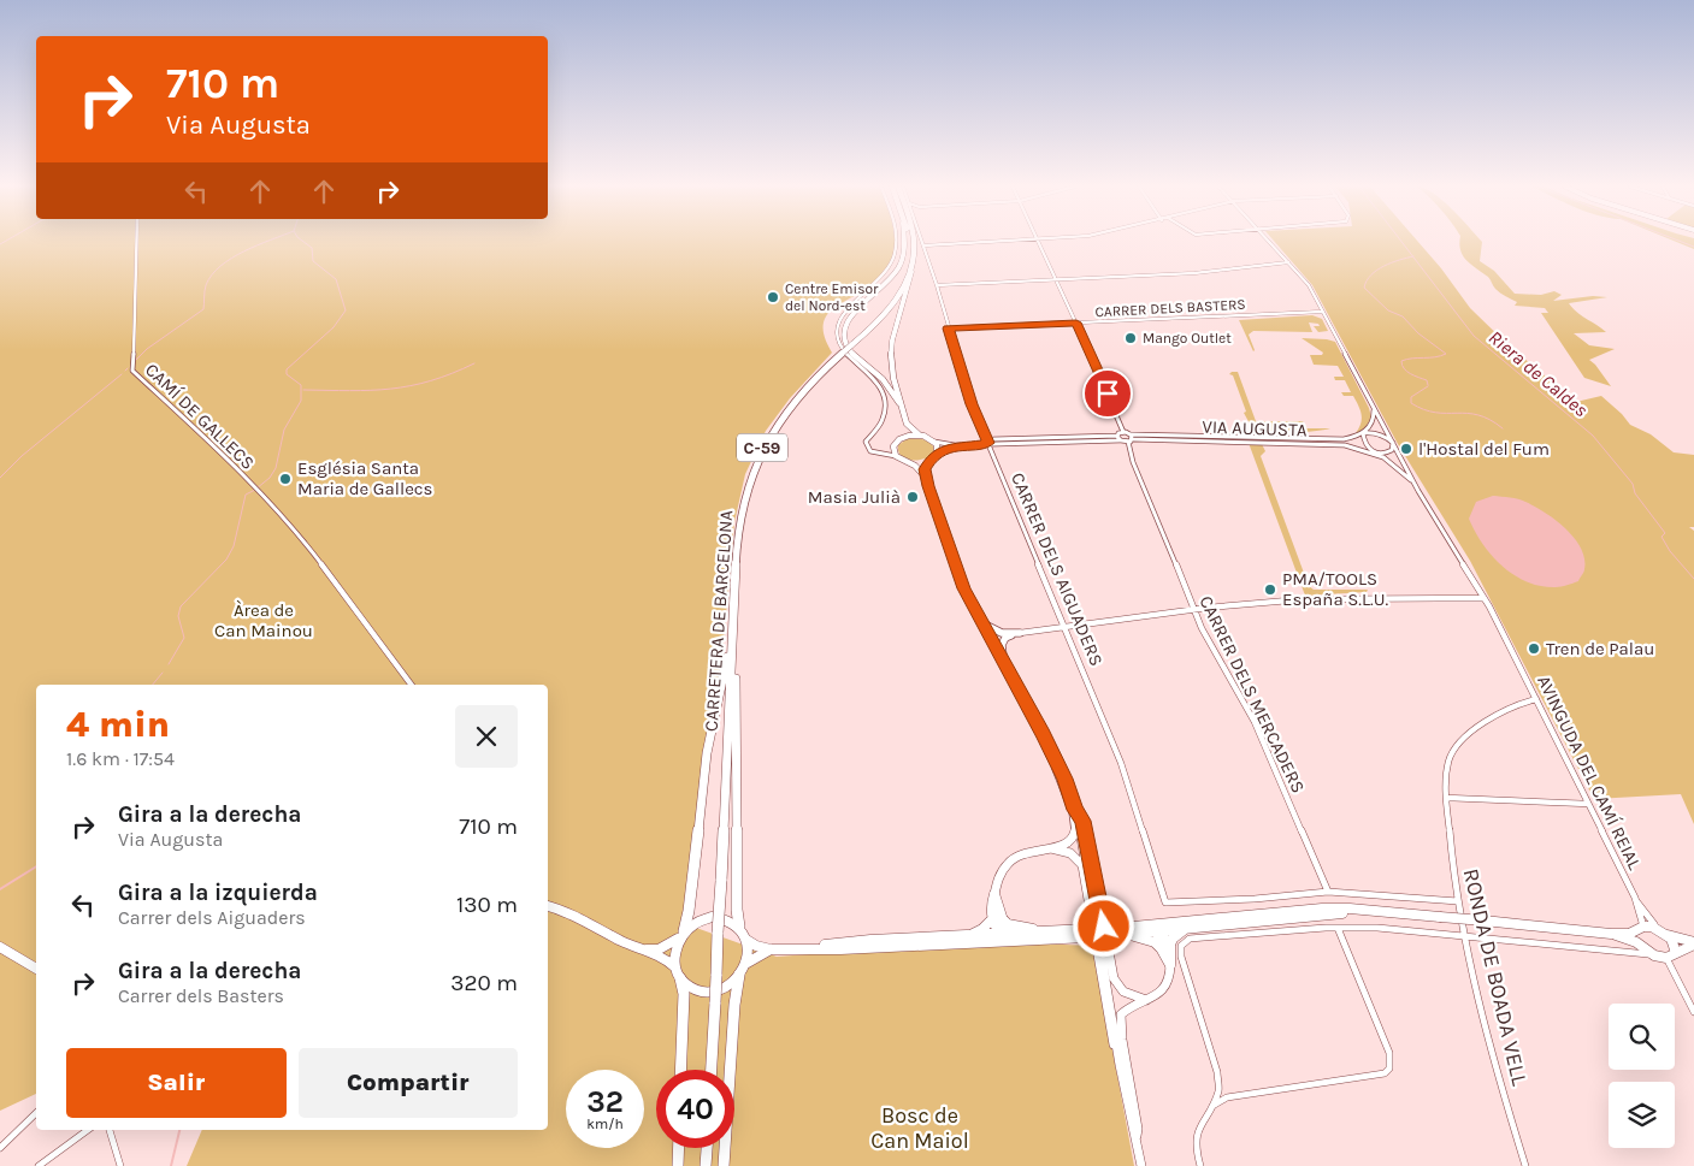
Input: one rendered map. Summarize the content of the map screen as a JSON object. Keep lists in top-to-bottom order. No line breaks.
{"streets":{"highway":["C-59","CARRETERA DE BARCELONA"],"street":["CARRER DELS BASTERS","CAMÍ DE GALLECS","VIA AUGUSTA","CARRER DELS AIGUADERS","CARRER DELS MERCADERS","AVINGUDA DEL CAMÍ REIAL","RONDA DE BOADA VELL"]},"crossings":[["CARRER DELS BASTERS","CARRER DELS AIGUADERS"],["CARRER DELS BASTERS","AVINGUDA DEL CAMÍ REIAL"],["VIA AUGUSTA","CARRER DELS MERCADERS"],["VIA AUGUSTA","AVINGUDA DEL CAMÍ REIAL"],["CARRER DELS AIGUADERS","CARRER DELS MERCADERS"],["AVINGUDA DEL CAMÍ REIAL","RONDA DE BOADA VELL"]],"water":["Riera de Caldes"],"parks":["Àrea de Can Mainou","Bosc de Can Maiol"],"places":["Centre Emisor del Nord-est","Mango Outlet","l'Hostal del Fum","Església Santa Maria de Gallecs","Masia Julià","PMA/TOOLS España S.L.U.","Tren de Palau"],"page":{"turn":["710 m","Via Augusta"],"heading":["4 min","1.6 km · 17:54"],"list":[{"name":"Gira a la derecha","note":"Via Augusta","value":"710 m"},{"name":"Gira a la izquierda","note":"Carrer dels Aiguaders","value":"130 m"},{"name":"Gira a la derecha","note":"Carrer dels Basters","value":"320 m"}],"buttons":["Salir","Compartir"],"speed":"32 km/h","limit":"40"}}
